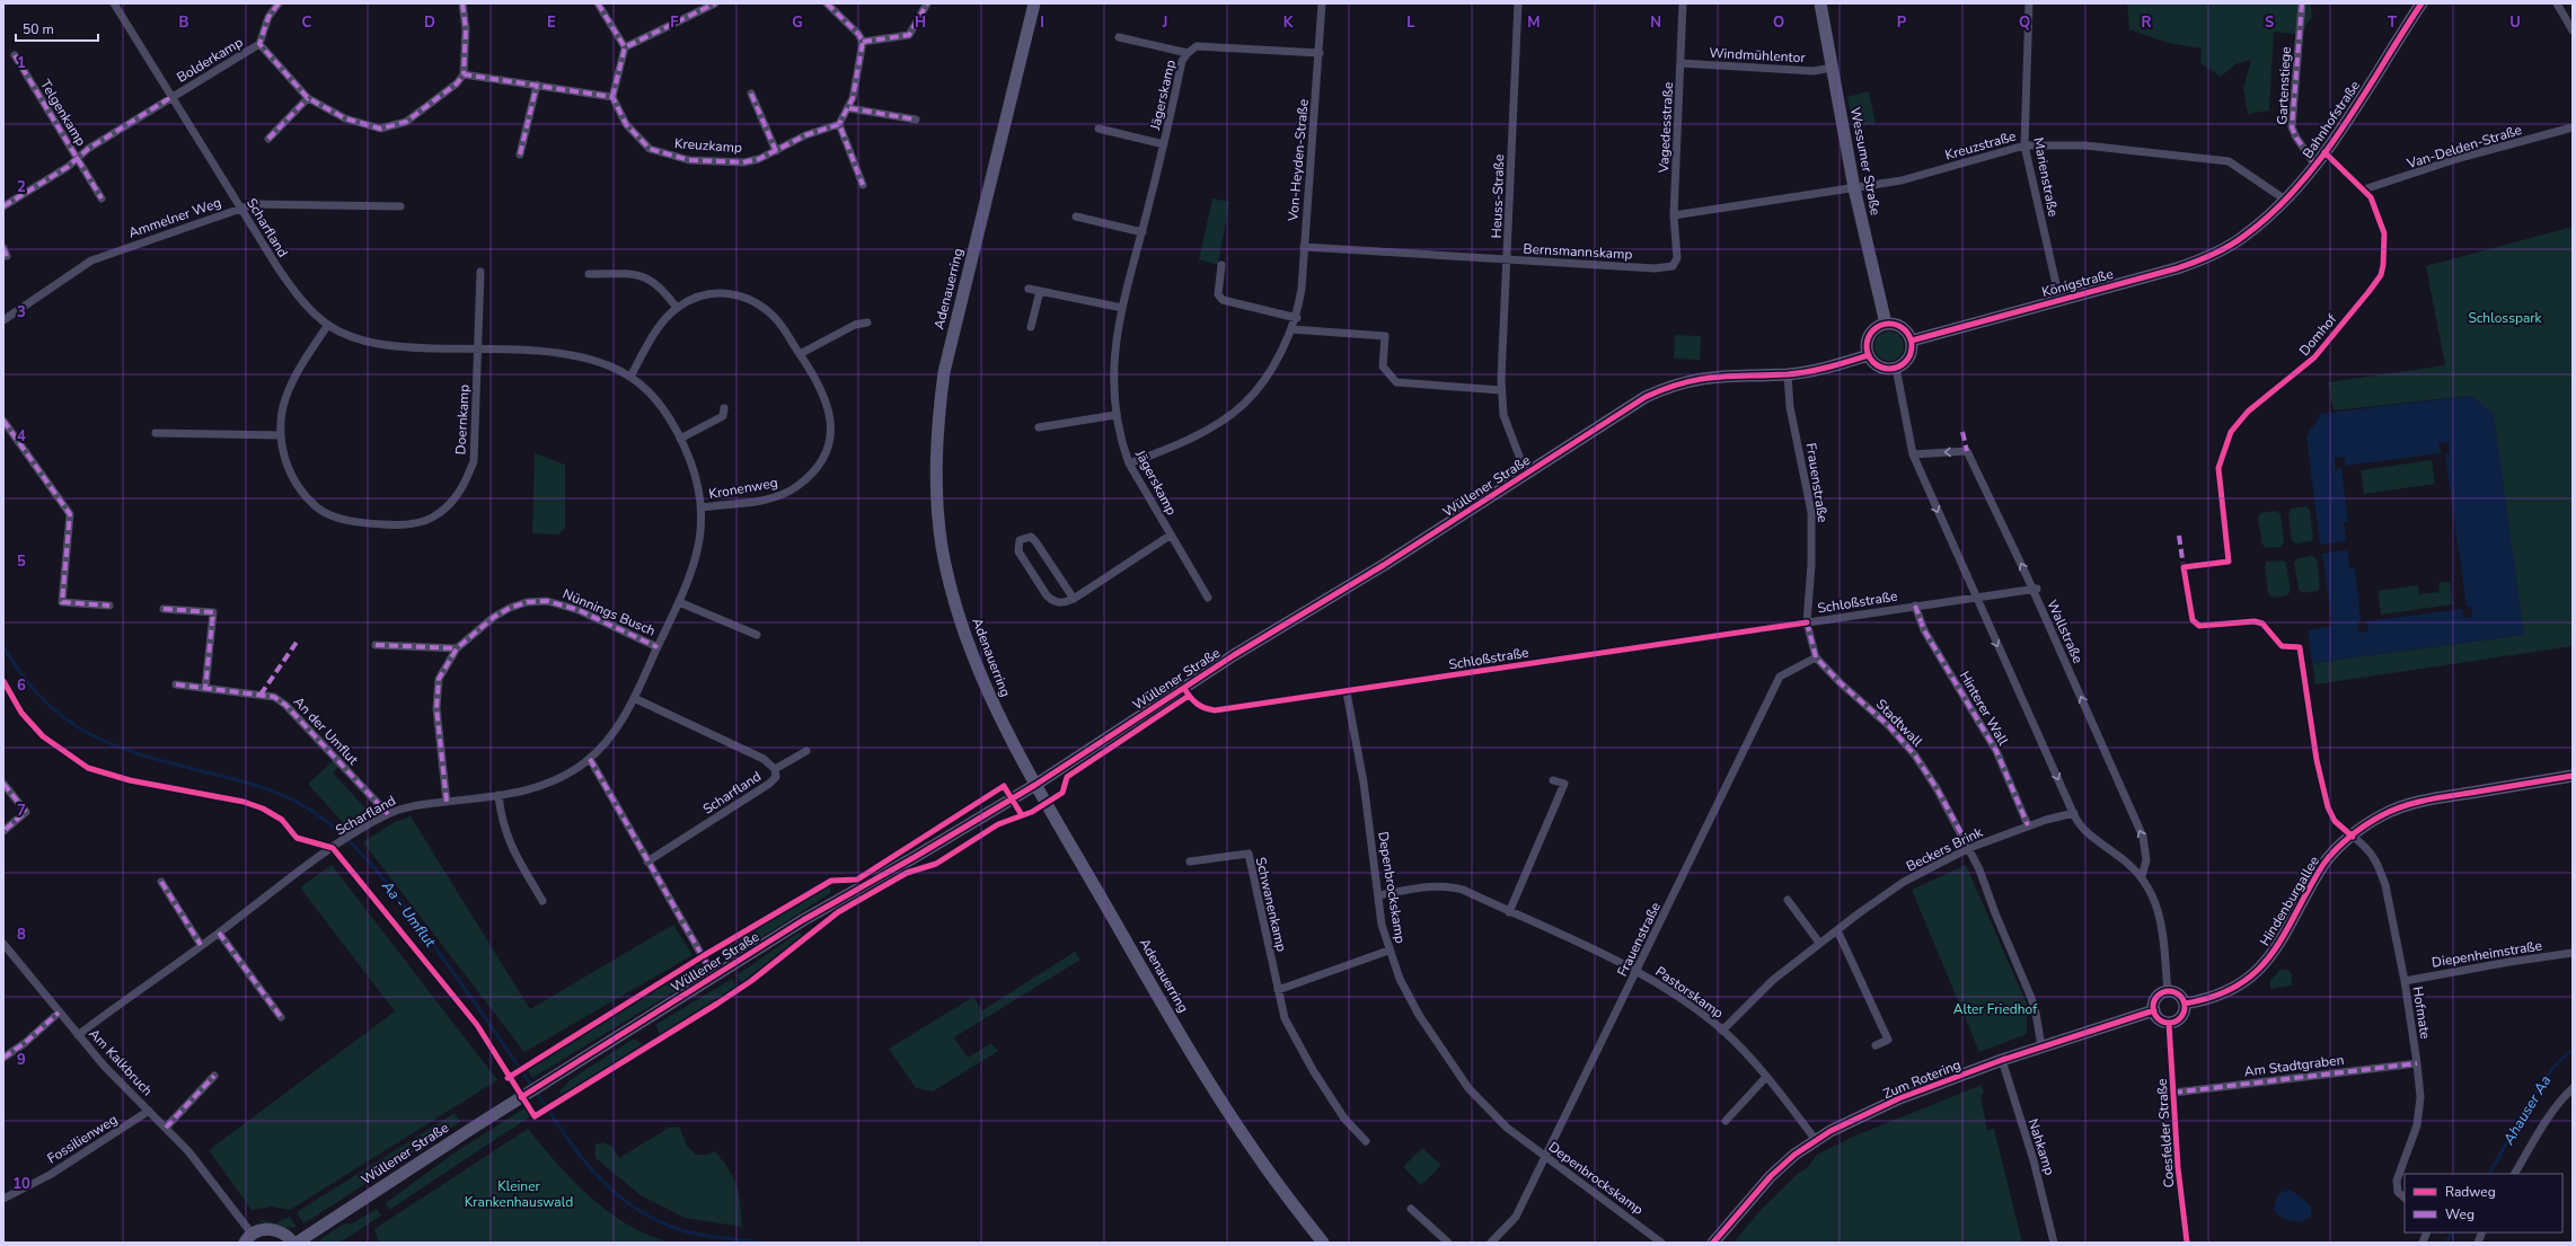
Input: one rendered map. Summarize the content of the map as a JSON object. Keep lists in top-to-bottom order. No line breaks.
{"streets":{"street":["Windmühlentor","Bolderkamp","Gartenstiege","Jägerskamp","Telgenkamp","Bahnhofstraße","Vagedesstraße","Kreuzkamp","Kreuzstraße","Van-Delden-Straße","Von-Heyden-Straße","Wessumer Straße","Marienstraße","Heuss-Straße","Ammelner Weg","Scharfland","Bernsmannskamp","Königstraße","Adenauerring","Domhof","Doernkamp","Frauenstraße","Wüllener Straße","Kronenweg","Schloßstraße","Nünnings Busch","Wallstraße","Hinterer Wall","Stadtwall","An der Umflut","Beckers Brink","Depenbrockskamp","Hindenburgallee","Schwanenkamp","Diepenheimstraße","Pastorskamp","Hofmate","Am Kalkbruch","Am Stadtgraben","Zum Rotering","Coesfelder Straße","Fossilienweg","Nahkamp"]},"crossings":[["Windmühlentor","Vagedesstraße"],["Windmühlentor","Wessumer Straße"],["Bolderkamp","Telgenkamp"],["Bolderkamp","Scharfland"],["Gartenstiege","Bahnhofstraße"],["Jägerskamp","Von-Heyden-Straße"],["Telgenkamp","Scharfland"],["Bahnhofstraße","Kreuzstraße"],["Bahnhofstraße","Königstraße"],["Bahnhofstraße","Domhof"],["Vagedesstraße","Kreuzstraße"],["Vagedesstraße","Bernsmannskamp"],["Kreuzstraße","Wessumer Straße"],["Kreuzstraße","Marienstraße"],["Van-Delden-Straße","Domhof"],["Von-Heyden-Straße","Bernsmannskamp"],["Wessumer Straße","Königstraße"],["Wessumer Straße","Wüllener Straße"],["Marienstraße","Königstraße"],["Heuss-Straße","Bernsmannskamp"],["Heuss-Straße","Wüllener Straße"],["Ammelner Weg","Scharfland"],["Scharfland","Doernkamp"],["Scharfland","Kronenweg"],["Scharfland","Nünnings Busch"],["Scharfland","An der Umflut"],["Scharfland","Am Kalkbruch"],["Königstraße","Wüllener Straße"],["Adenauerring","Wüllener Straße"],["Frauenstraße","Wüllener Straße"],["Frauenstraße","Schloßstraße"],["Frauenstraße","Stadtwall"],["Frauenstraße","Depenbrockskamp"],["Frauenstraße","Pastorskamp"],["Wüllener Straße","Schloßstraße"],["Schloßstraße","Wallstraße"],["Schloßstraße","Hinterer Wall"],["Schloßstraße","Stadtwall"],["Schloßstraße","Depenbrockskamp"],["Hinterer Wall","Beckers Brink"],["Stadtwall","Beckers Brink"],["Stadtwall","Zum Rotering"],["Beckers Brink","Pastorskamp"],["Depenbrockskamp","Pastorskamp"],["Hindenburgallee","Hofmate"],["Hindenburgallee","Zum Rotering"],["Hindenburgallee","Coesfelder Straße"],["Diepenheimstraße","Hofmate"],["Pastorskamp","Zum Rotering"],["Hofmate","Am Stadtgraben"],["Am Kalkbruch","Fossilienweg"],["Am Stadtgraben","Coesfelder Straße"],["Zum Rotering","Coesfelder Straße"],["Zum Rotering","Nahkamp"]],"water":["Aa - Umflut","Ahauser Aa"],"parks":["Schlosspark","Alter Friedhof","Kleiner Krankenhauswald"],"legend":["Radweg","Weg"],"scale_bar":"50 m","grid":{"columns":["B","C","D","E","F","G","H","I","J","K","L","M","N","O","P","Q","R","S","T","U"],"rows":["1","2","3","4","5","6","7","8","9","10"]}}
